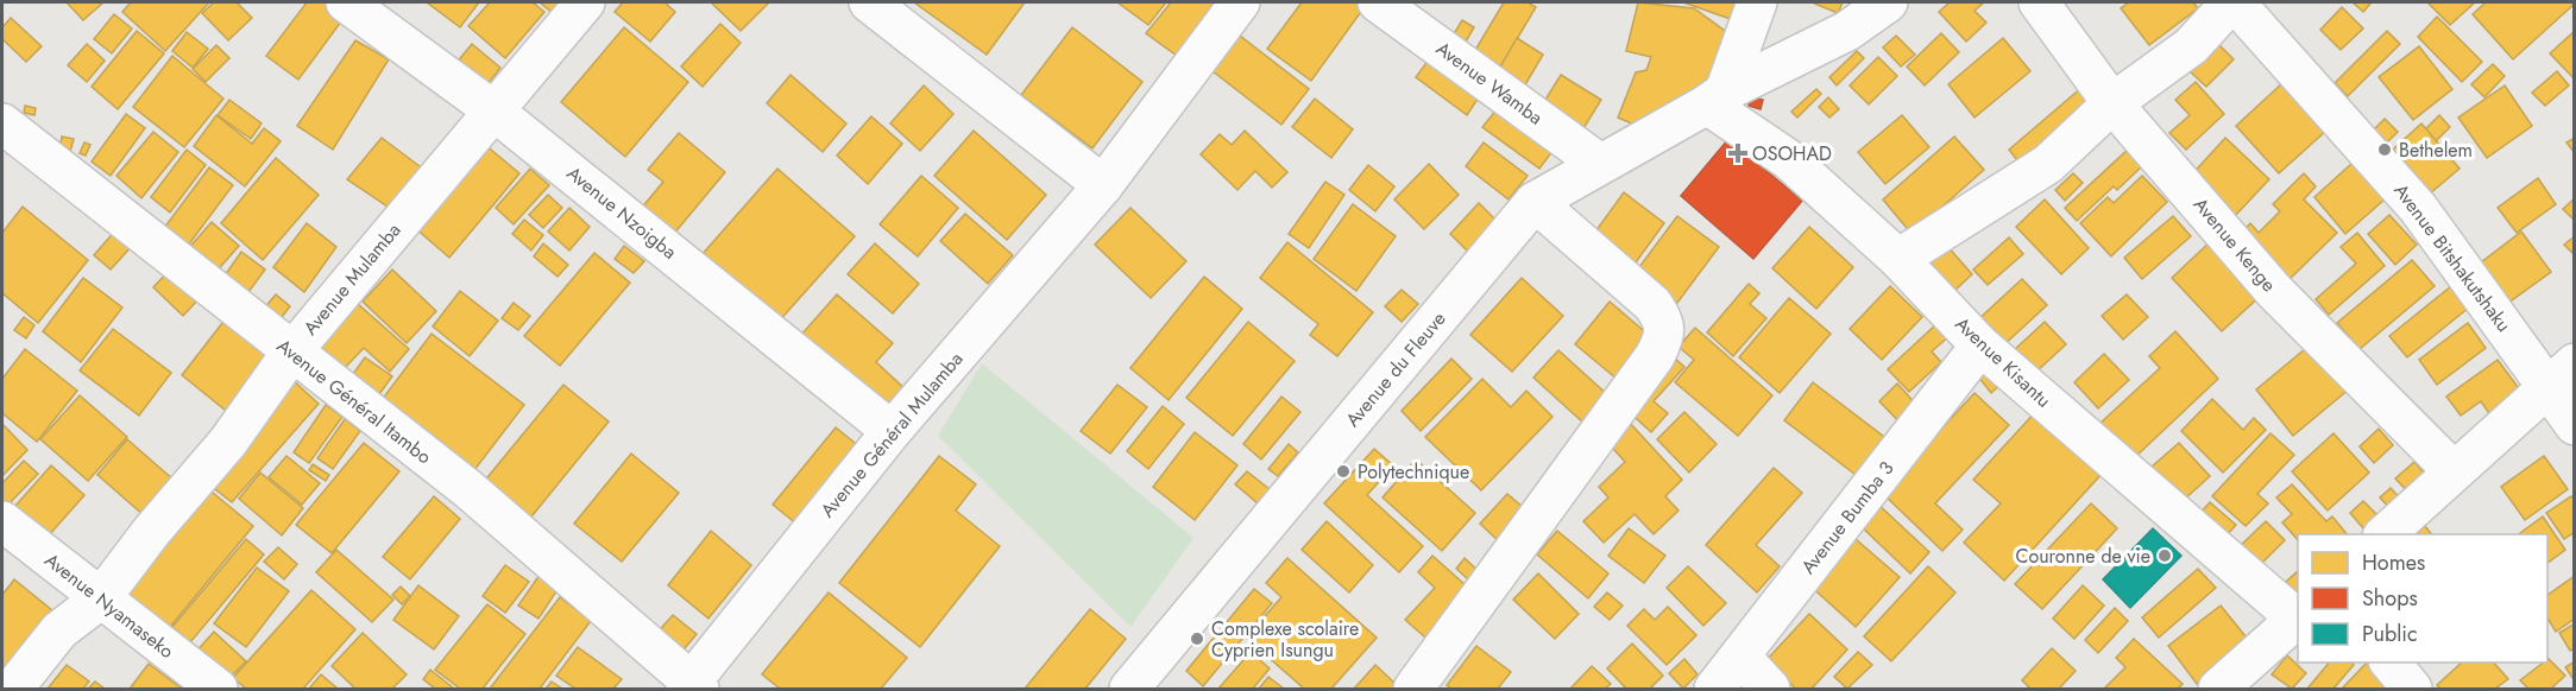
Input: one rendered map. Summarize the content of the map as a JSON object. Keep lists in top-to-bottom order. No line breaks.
{"streets":{"street":["Avenue Wamba","Avenue Nzoigba","Avenue Kenge","Avenue Bitshakutshaku","Avenue Mulamba","Avenue Kisantu","Avenue du Fleuve","Avenue Général Itambo","Avenue Général Mulamba","Avenue Bumba 3","Avenue Nyamaseko"]},"crossings":[["Avenue Wamba","Avenue du Fleuve"],["Avenue Nzoigba","Avenue Mulamba"],["Avenue Nzoigba","Avenue Général Mulamba"],["Avenue Mulamba","Avenue Général Itambo"],["Avenue Mulamba","Avenue Nyamaseko"],["Avenue Kisantu","Avenue du Fleuve"],["Avenue Kisantu","Avenue Bumba 3"],["Avenue Général Itambo","Avenue Général Mulamba"]],"places":{"other":["Bethelem","Polytechnique","Couronne de vie","Complexe scolaire Cyprien Isungu"],"health":["OSOHAD"]},"legend":["Homes","Shops","Public"]}
